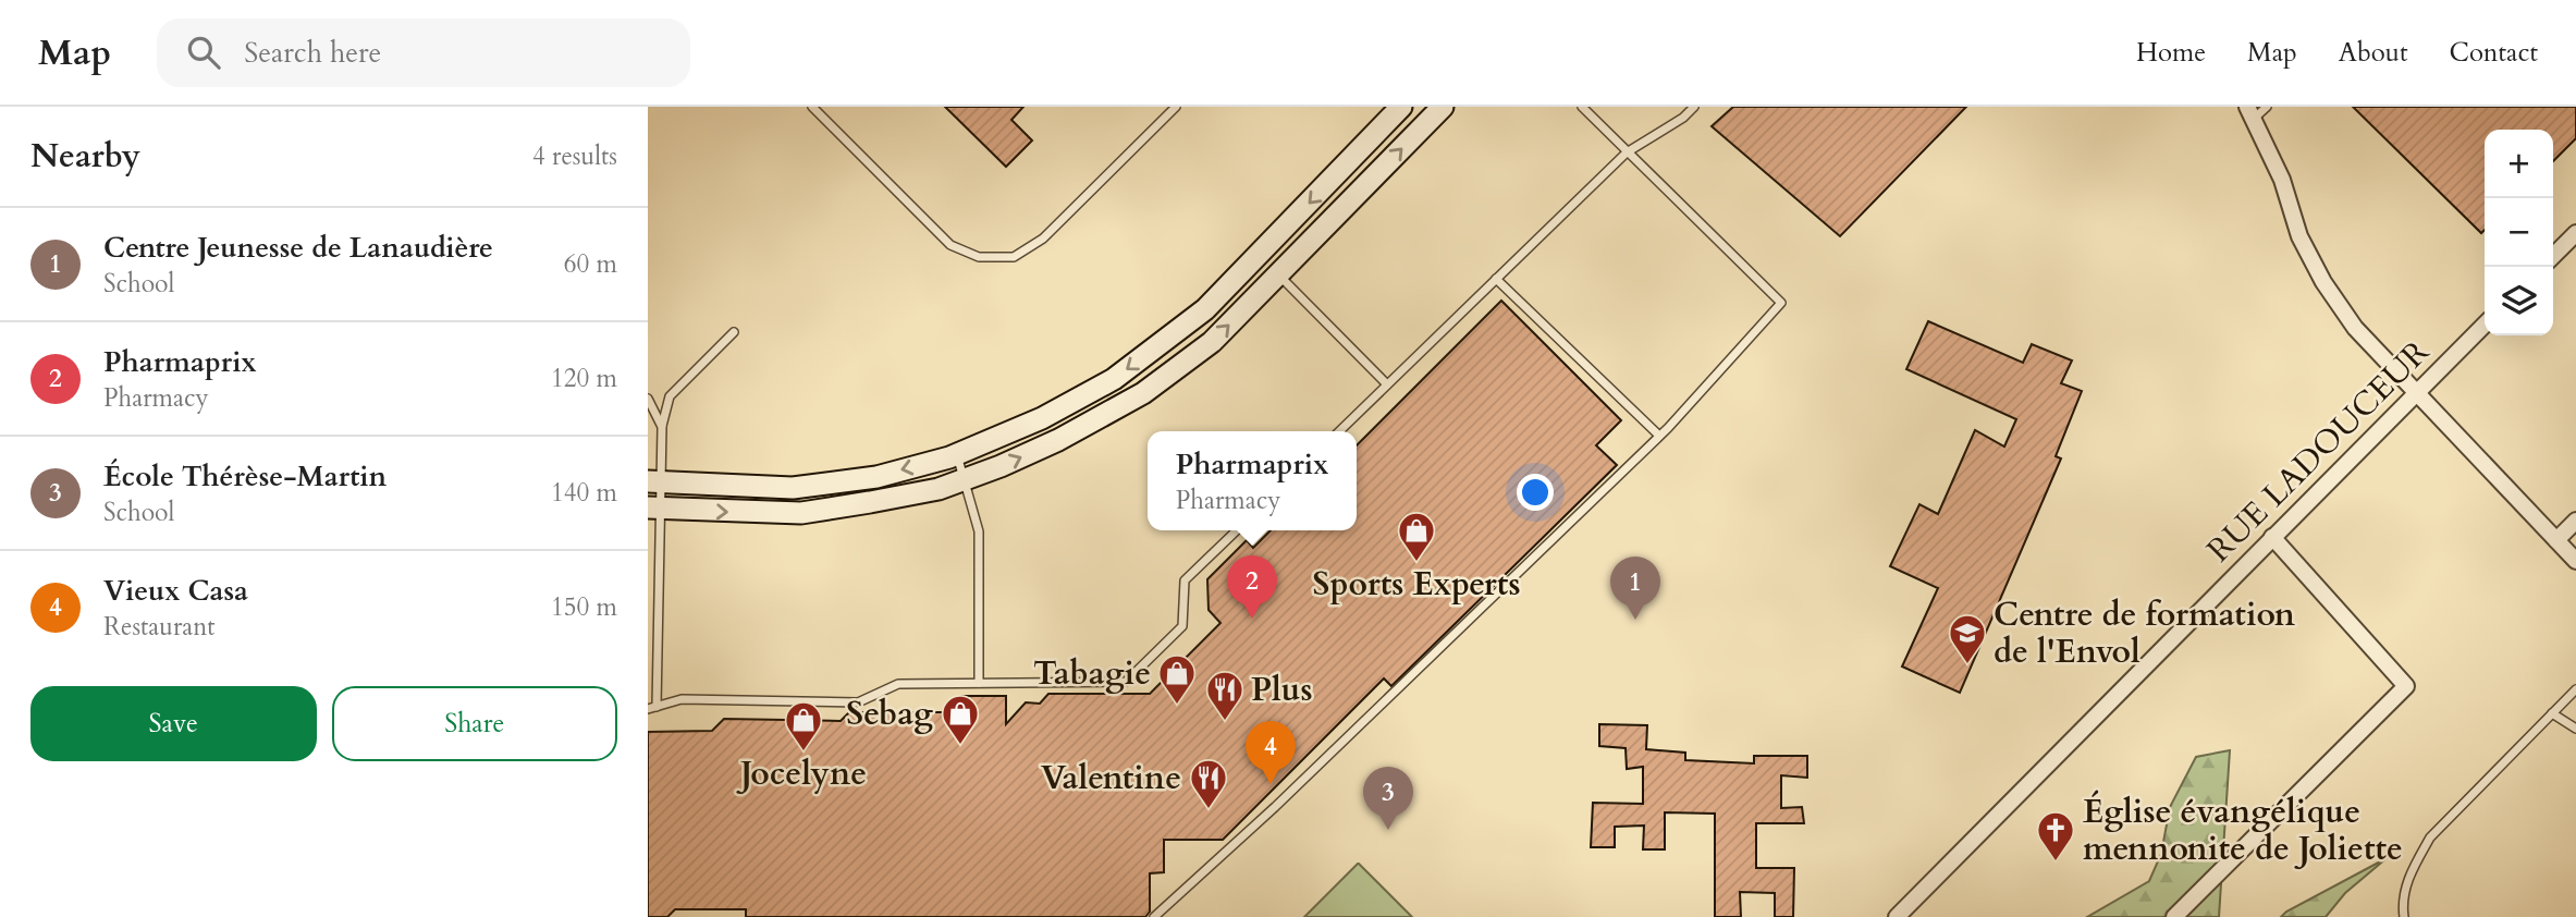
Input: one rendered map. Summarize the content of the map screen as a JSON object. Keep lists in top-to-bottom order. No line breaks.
{"streets":{"street":["RUE LADOUCEUR"]},"places":{"shop":["Sports Experts","Tabagie","Sebag","Jocelyne"],"school or university":["Centre de formation de l'Envol"],"restaurant":["Plus","Valentine"],"church":["Église évangélique mennonite de Joliette"]},"page":{"header":"Map","search":"Search here","nav":["Home","Map","About","Contact"],"heading":["Nearby","4 results"],"map_buttons":["+","−"],"list":[{"mark":"1","name":"Centre Jeunesse de Lanaudière","note":"School","value":"60 m"},{"mark":"2","name":"Pharmaprix","note":"Pharmacy","value":"120 m"},{"mark":"3","name":"École Thérèse-Martin","note":"School","value":"140 m"},{"mark":"4","name":"Vieux Casa","note":"Restaurant","value":"150 m"}],"popup":["Pharmaprix","Pharmacy"],"pins":["2","1","4","3"],"buttons":["Save","Share"]}}
